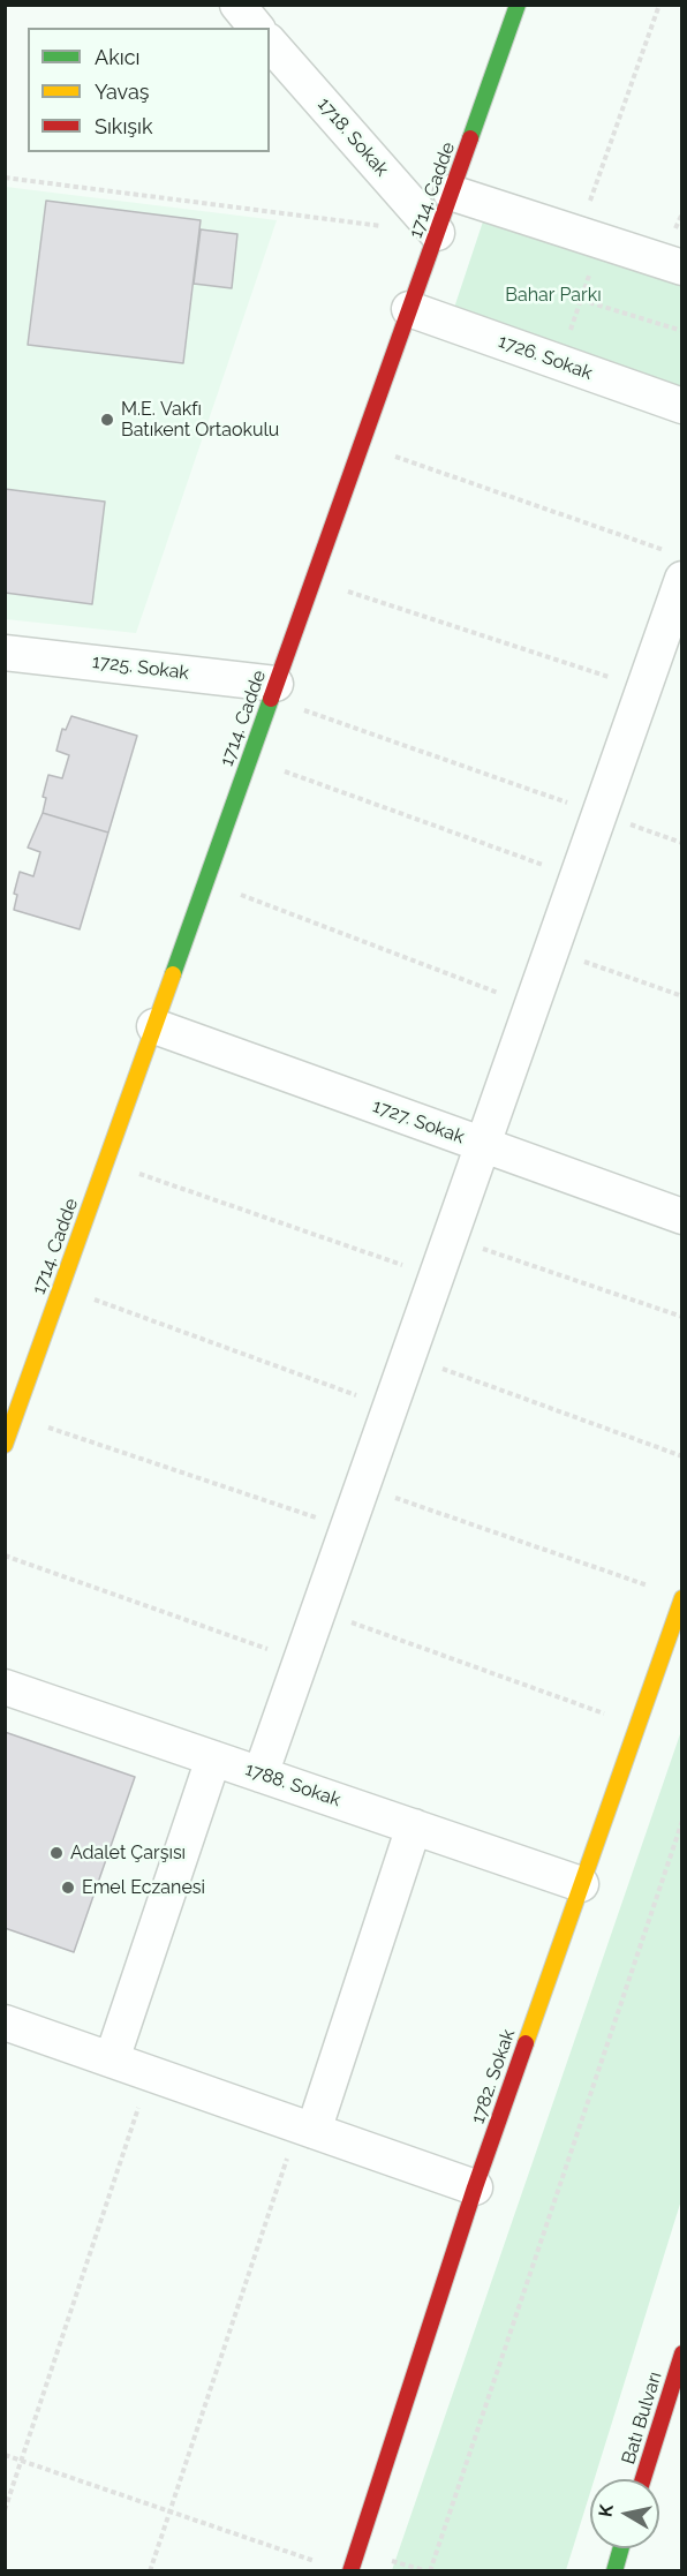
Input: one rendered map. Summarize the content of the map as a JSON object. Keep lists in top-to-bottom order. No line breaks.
{"streets":{"street":["1718. Sokak","1714. Cadde","1726. Sokak","1725. Sokak","1727. Sokak","1788. Sokak","1782. Sokak","Batı Bulvarı"]},"crossings":[["1718. Sokak","1714. Cadde"],["1714. Cadde","1726. Sokak"],["1714. Cadde","1725. Sokak"],["1714. Cadde","1727. Sokak"],["1788. Sokak","1782. Sokak"]],"parks":["Bahar Parkı"],"places":["M.E. Vakfı Batıkent Ortaokulu","Adalet Çarşısı","Emel Eczanesi"],"legend":["Akıcı","Yavaş","Sıkışık"],"north":"left"}
